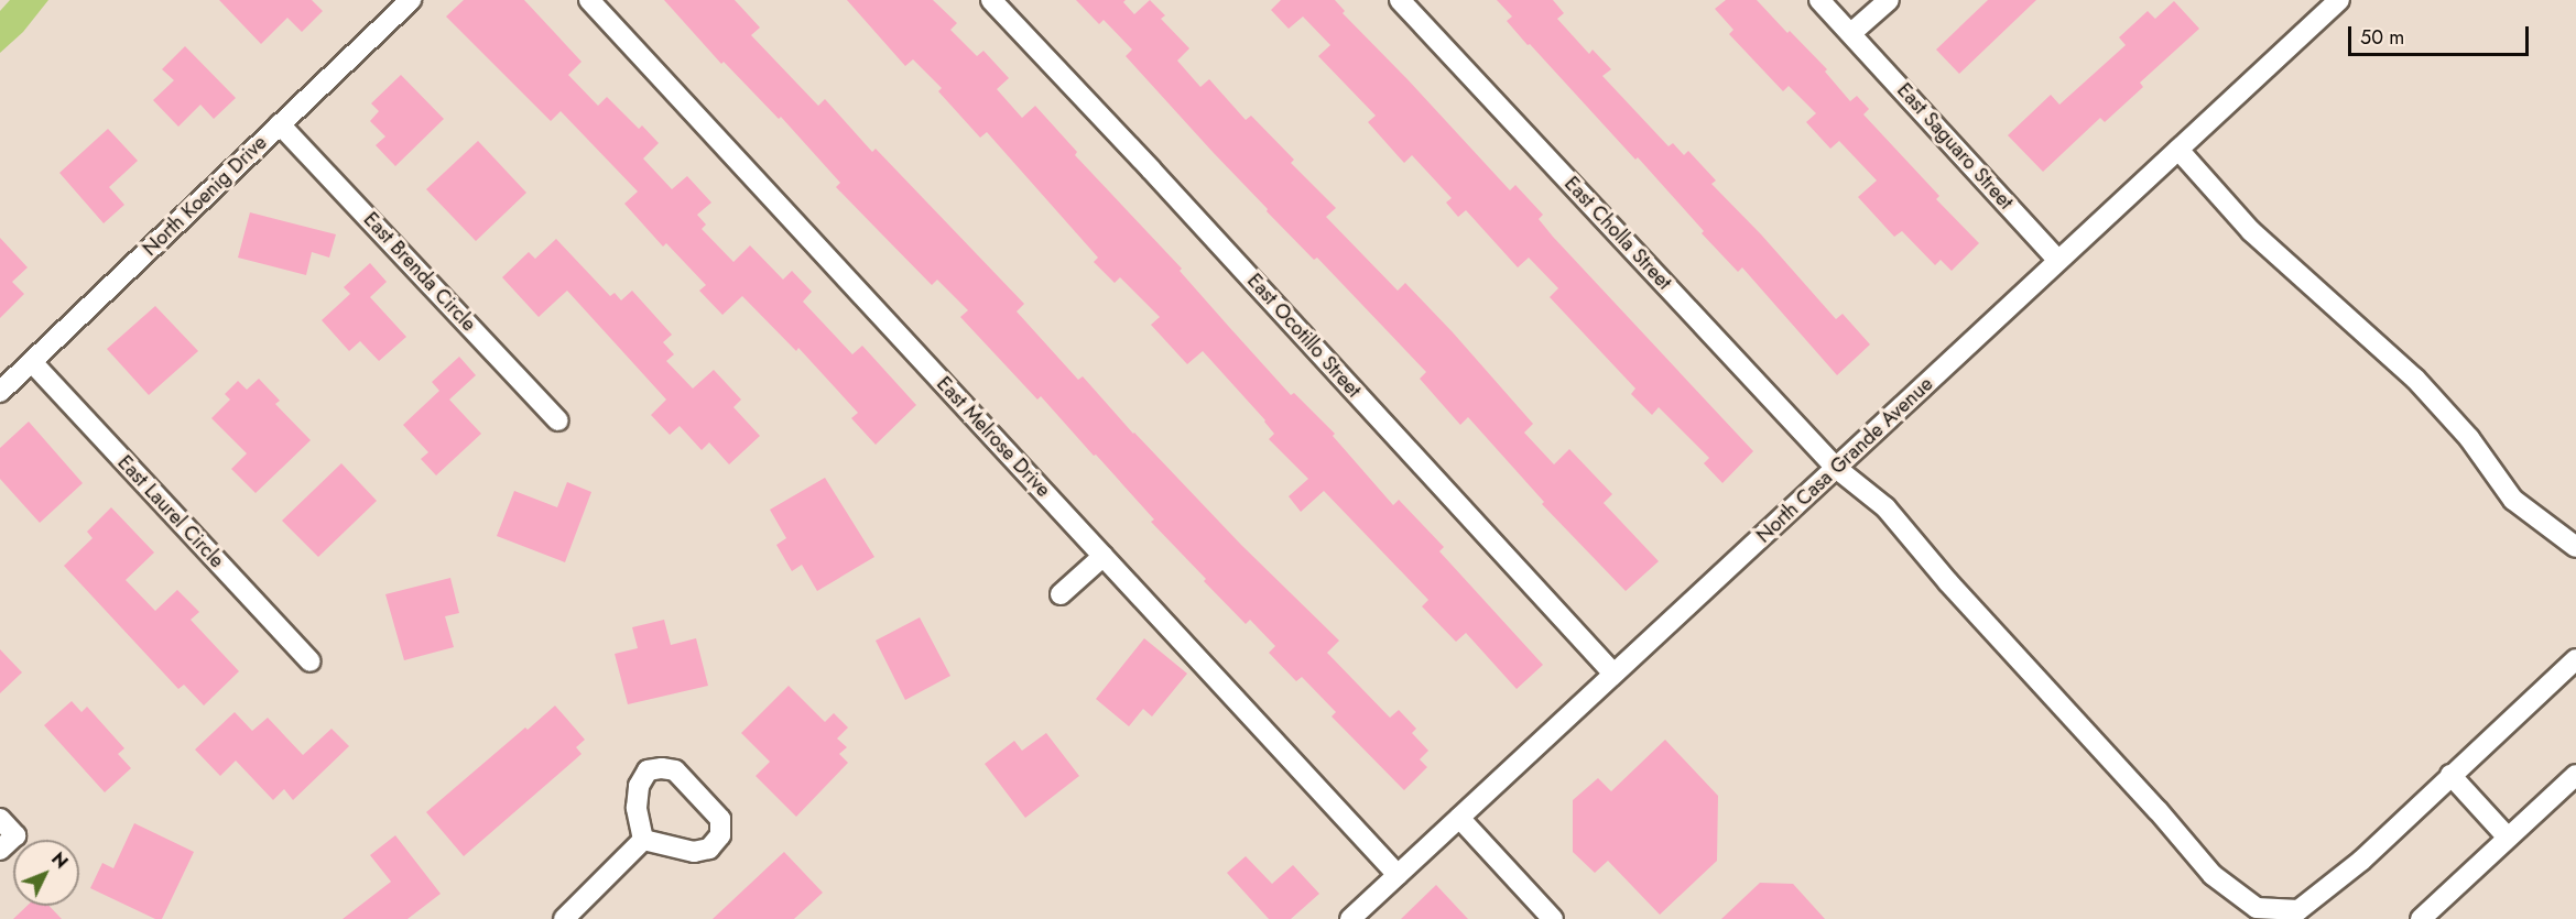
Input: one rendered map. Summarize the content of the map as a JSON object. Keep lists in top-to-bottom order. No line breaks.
{"streets":{"street":["East Saguaro Street","North Koenig Drive","East Cholla Street","East Brenda Circle","East Ocotillo Street","East Melrose Drive","North Casa Grande Avenue","East Laurel Circle"]},"crossings":[["East Saguaro Street","North Casa Grande Avenue"],["North Koenig Drive","East Brenda Circle"],["North Koenig Drive","East Laurel Circle"],["East Cholla Street","North Casa Grande Avenue"],["East Ocotillo Street","North Casa Grande Avenue"],["East Melrose Drive","North Casa Grande Avenue"]],"scale_bar":"50 m","north":"top right"}
